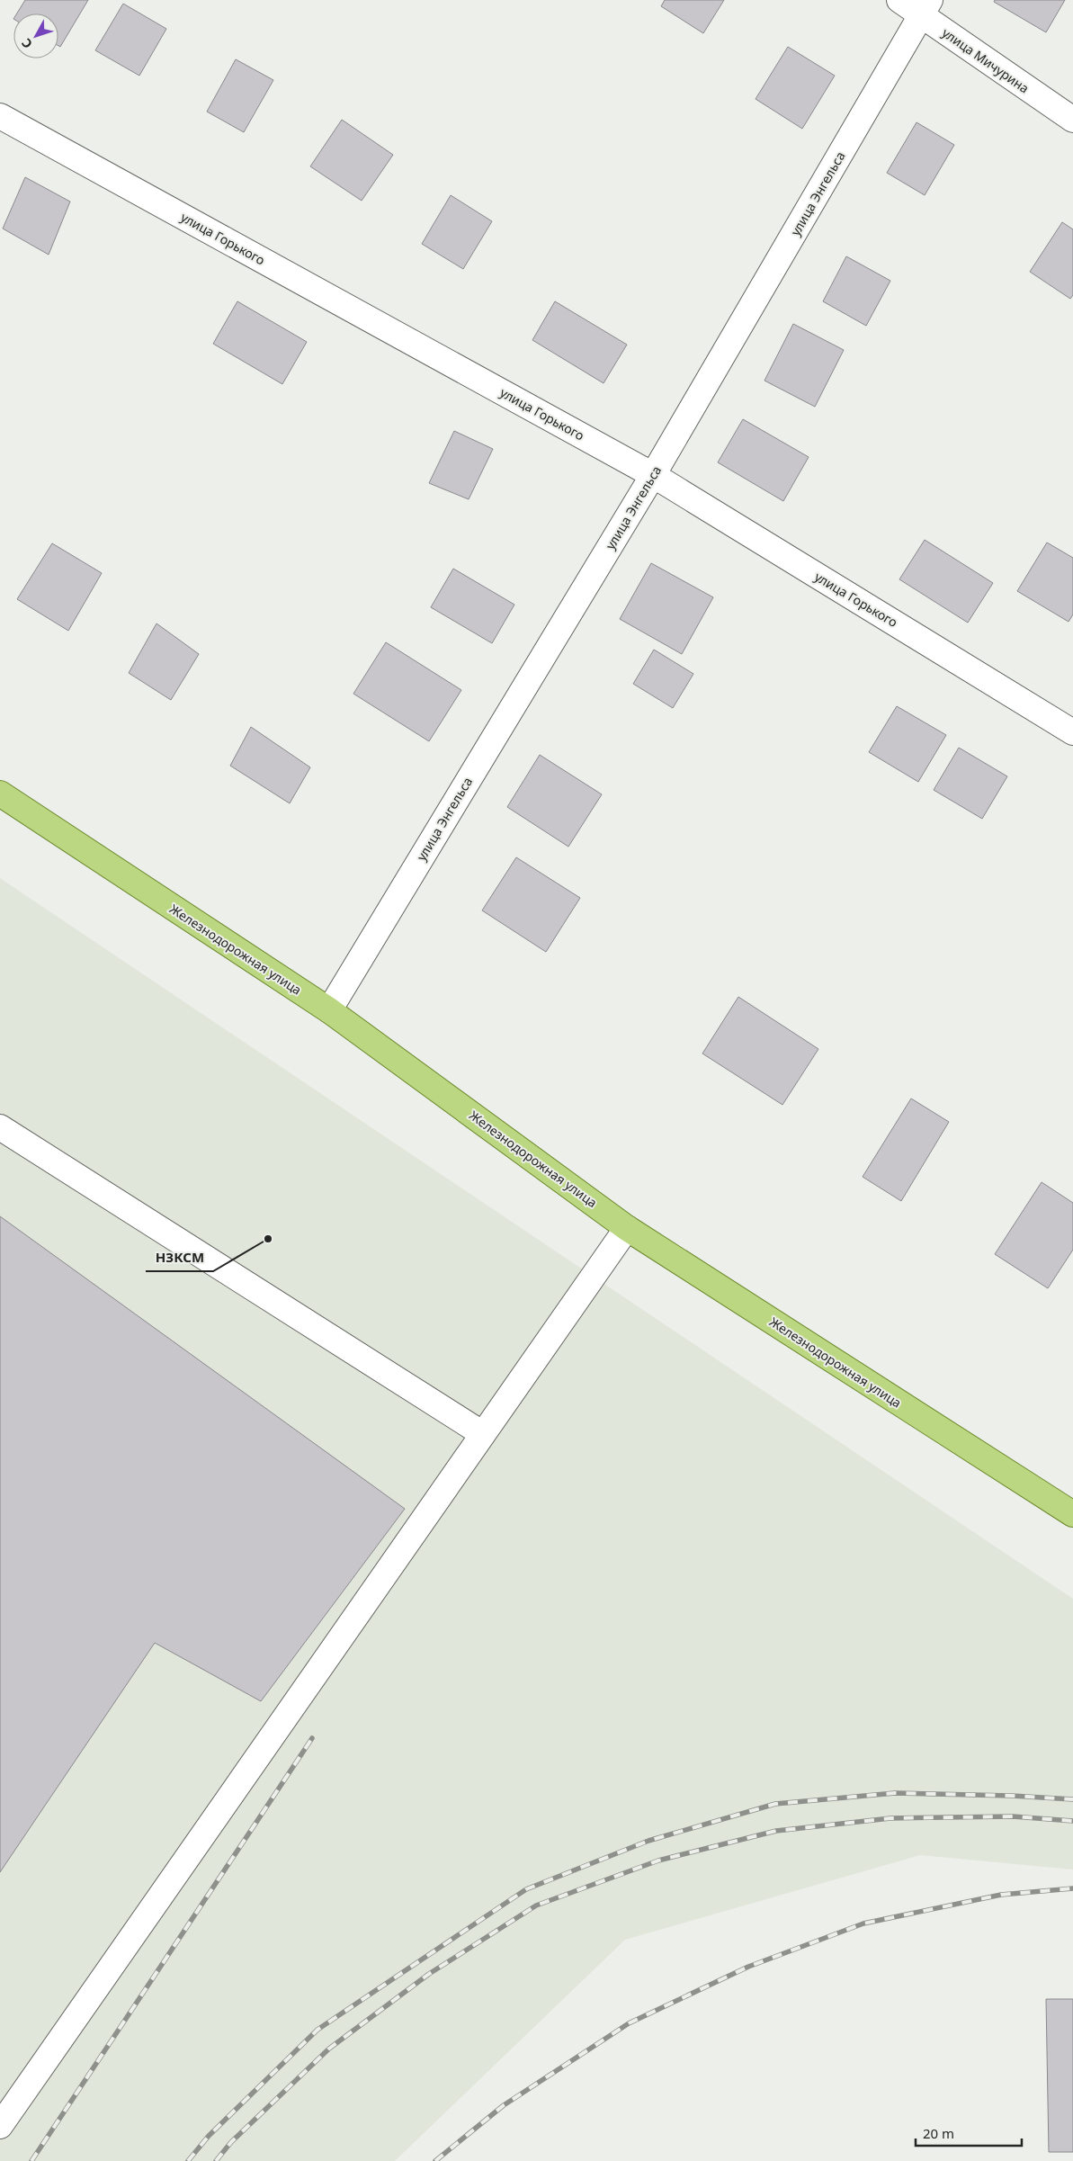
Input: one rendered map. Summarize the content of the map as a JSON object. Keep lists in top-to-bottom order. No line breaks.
{"streets":{"main road":["Железнодорожная улица"],"street":["улица Мичурина","улица Энгельса","улица Горького"]},"crossings":[["улица Мичурина","улица Энгельса"],["улица Энгельса","улица Горького"],["улица Энгельса","Железнодорожная улица"]],"places":["НЗКСМ"],"scale_bar":"20 m","north":"bottom left"}
